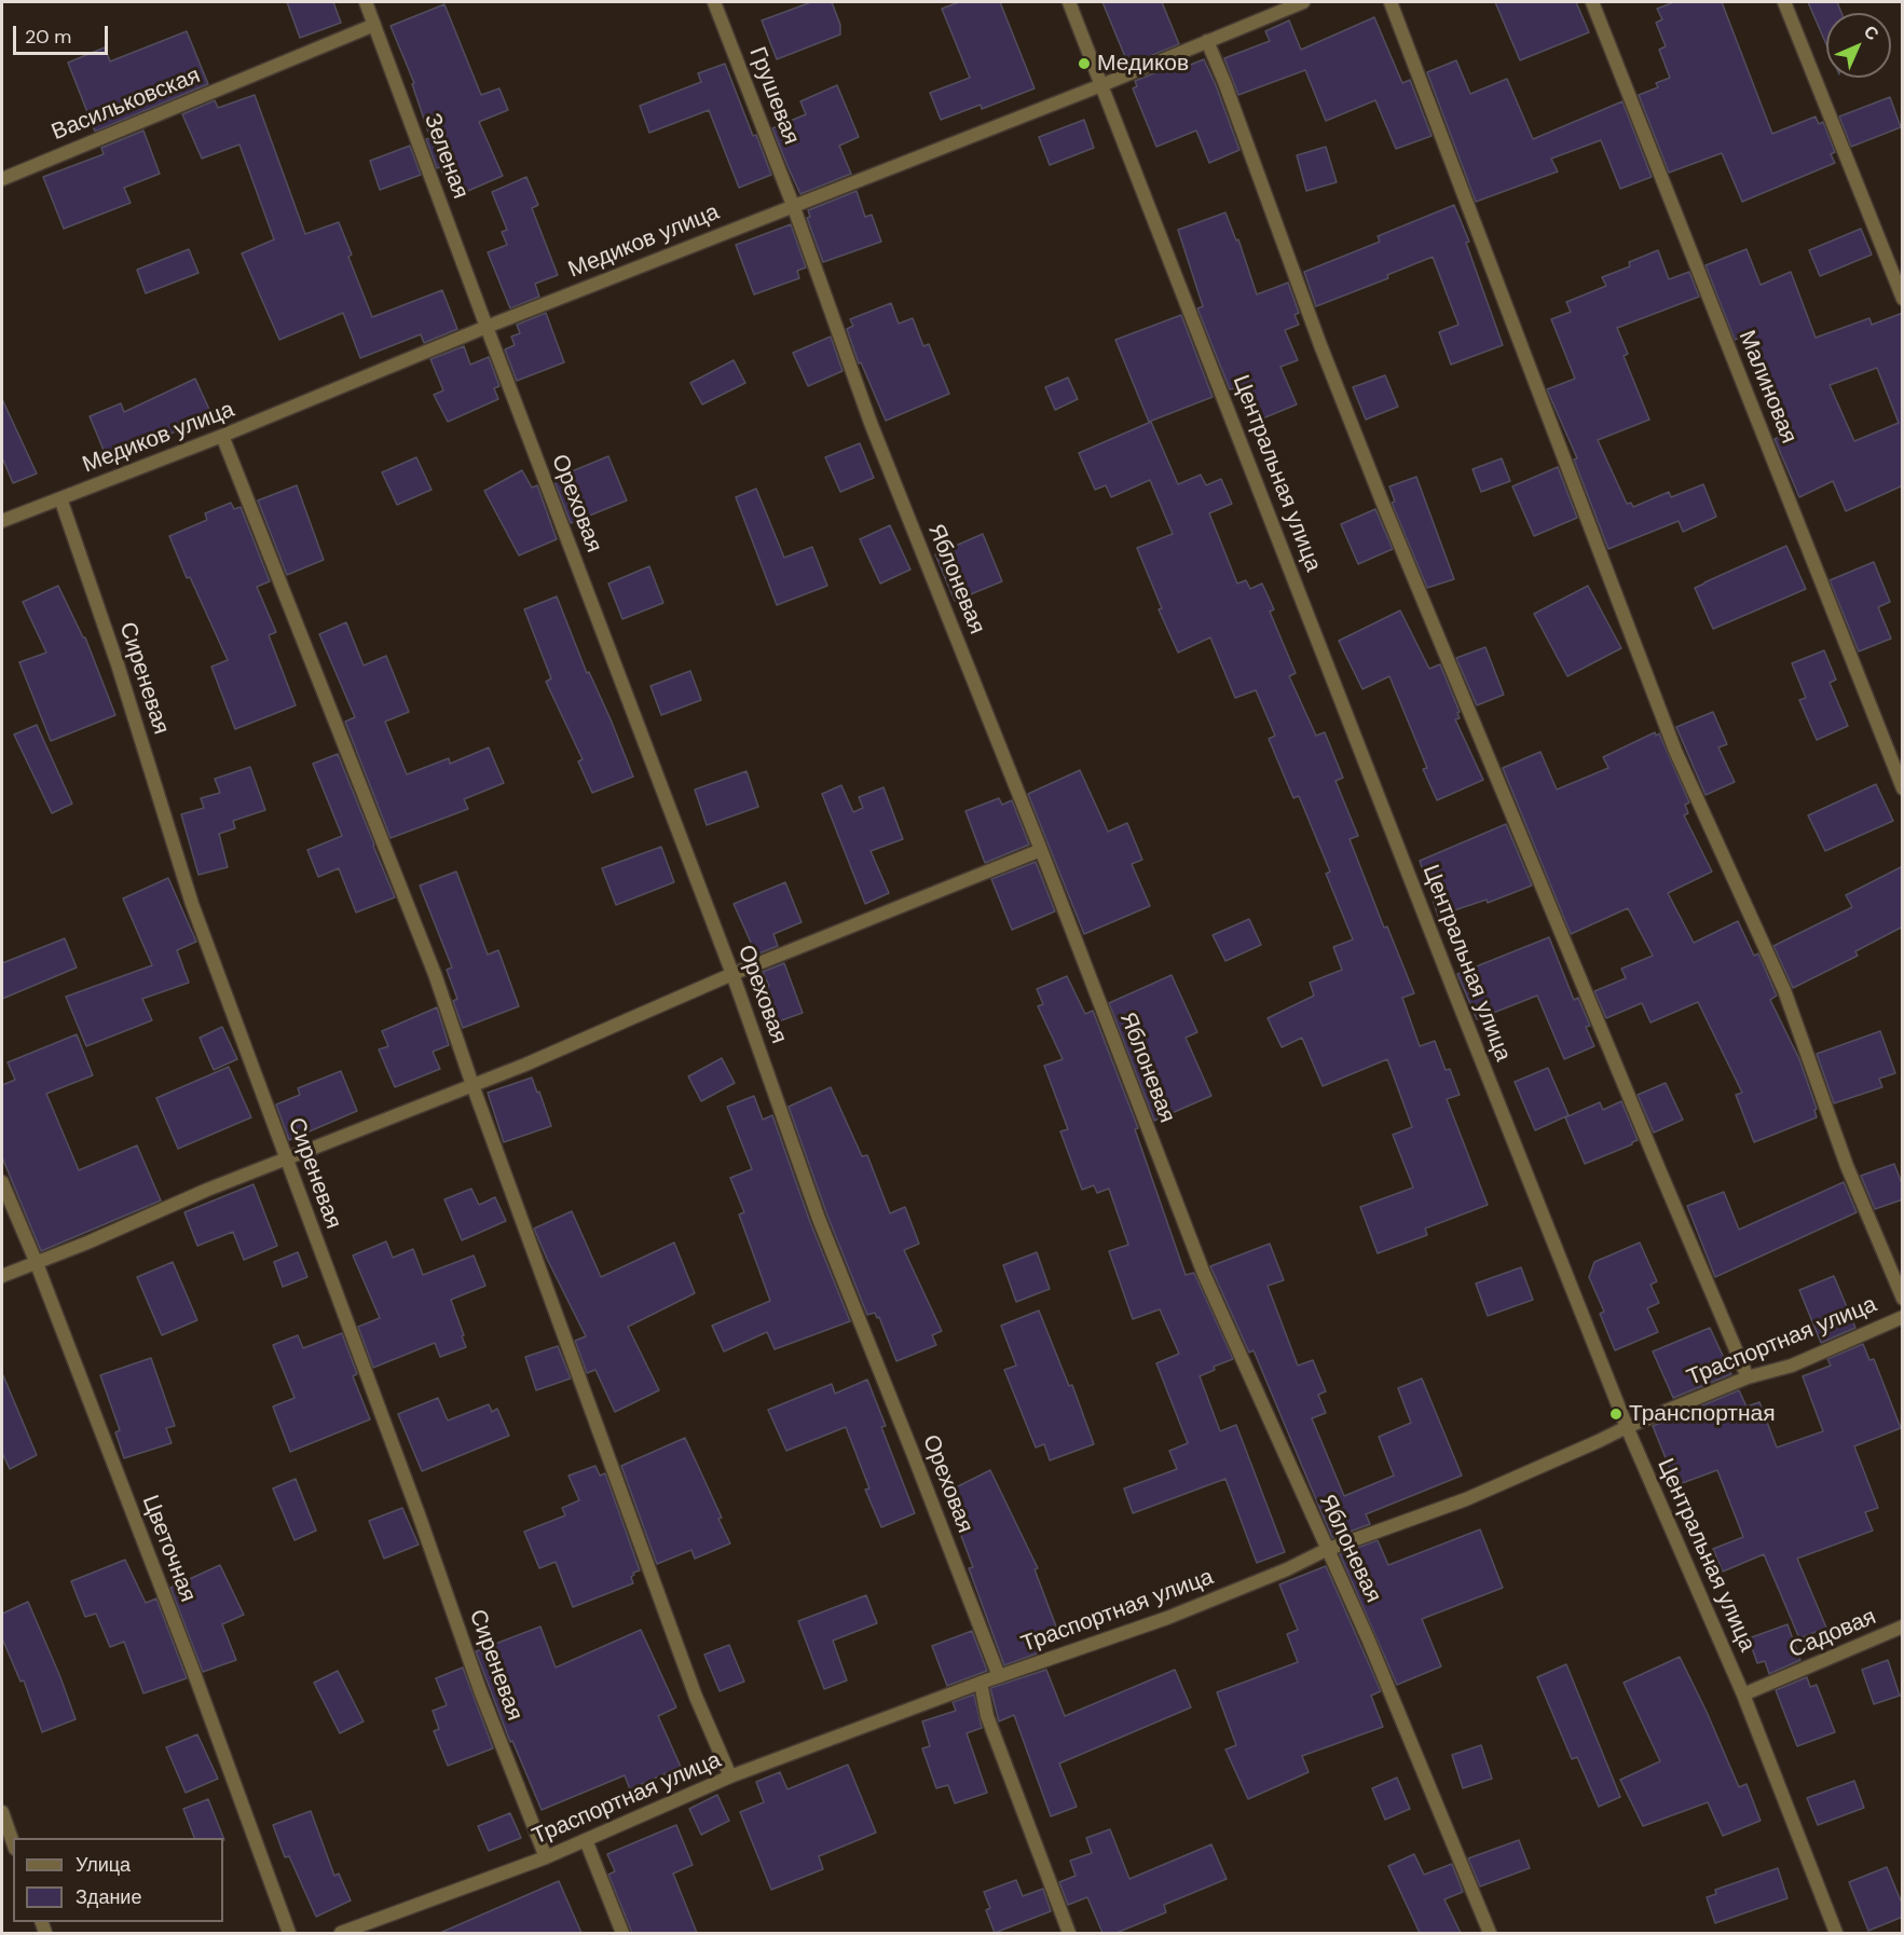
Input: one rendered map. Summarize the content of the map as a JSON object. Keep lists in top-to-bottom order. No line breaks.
{"streets":{"street":["Грушевая","Васильковская","Зеленая","Медиков улица","Малиновая","Центральная улица","Ореховая","Яблоневая","Сиреневая","Траспортная улица","Цветочная","Садовая"]},"crossings":[["Грушевая","Медиков улица"],["Грушевая","Яблоневая"],["Васильковская","Зеленая"],["Зеленая","Медиков улица"],["Зеленая","Ореховая"],["Медиков улица","Центральная улица"],["Медиков улица","Ореховая"],["Медиков улица","Яблоневая"],["Медиков улица","Сиреневая"],["Центральная улица","Траспортная улица"],["Центральная улица","Садовая"],["Ореховая","Траспортная улица"],["Яблоневая","Траспортная улица"],["Сиреневая","Траспортная улица"]],"places":["Медиков","Транспортная"],"legend":["Улица","Здание"],"scale_bar":"20 m","north":"top right"}
